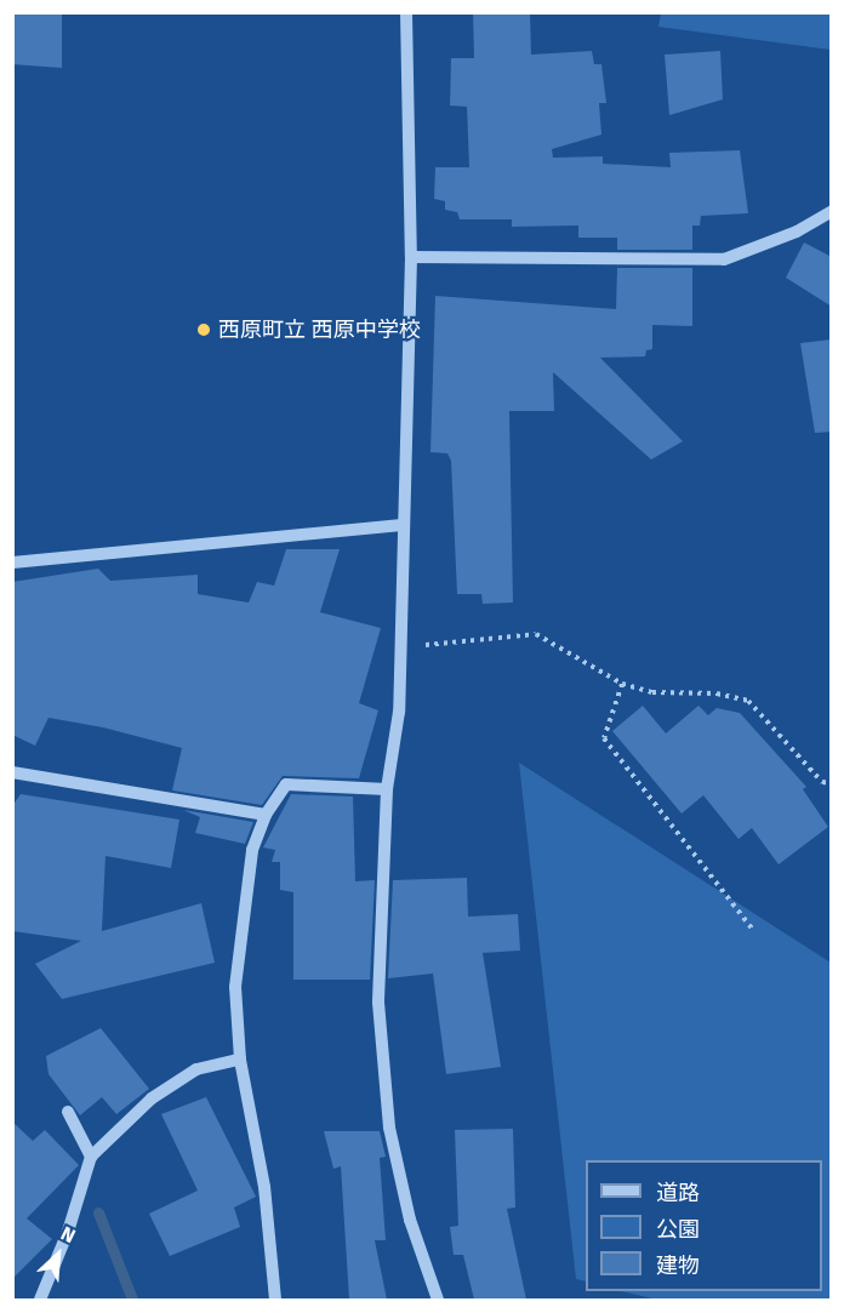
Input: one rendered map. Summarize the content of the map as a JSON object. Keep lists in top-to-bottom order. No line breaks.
{"places":["西原町立 西原中学校"],"legend":["道路","公園","建物"],"north":"top right"}
